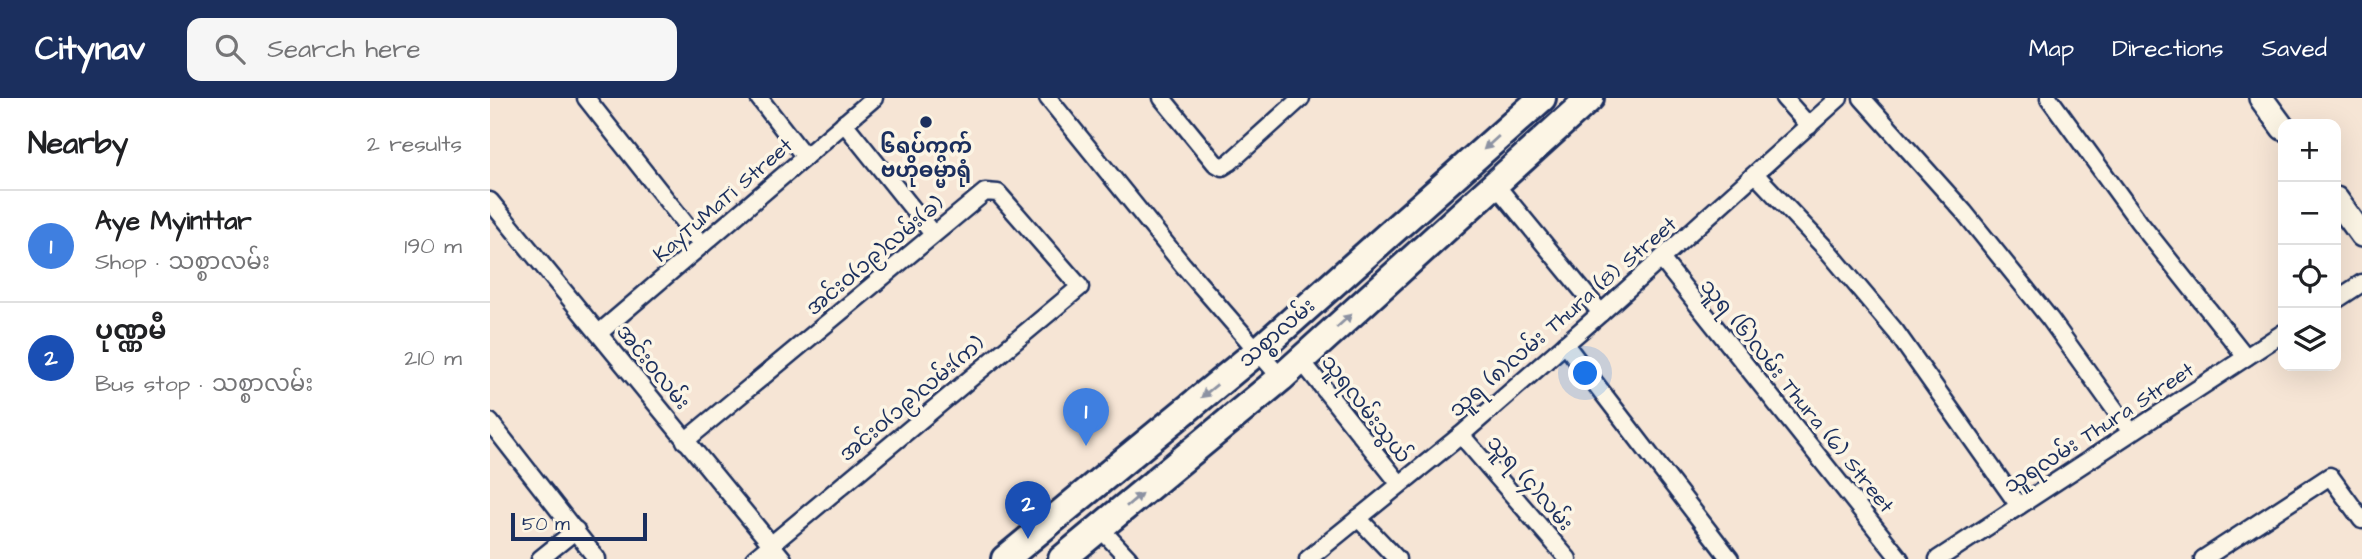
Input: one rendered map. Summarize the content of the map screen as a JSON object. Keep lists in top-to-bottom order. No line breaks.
{"streets":{"main road":["သစ္စာလမ်း"],"street":["KayTuMaTi Street","အင်းဝ(၁၉)လမ်း(ခ)","သူရ (၈)လမ်း Thura (8) Street","အင်းဝလမ်း","သူရ (၆)လမ်း Thura (6) Street","အင်းဝ(၁၉)လမ်း(က)","သူရလမ်းသွယ်","သူရလမ်း Thura Street","သူရ (၄)လမ်း"]},"crossings":[["KayTuMaTi Street","အင်းဝလမ်း"],["အင်းဝ(၁၉)လမ်း(ခ)","အင်းဝလမ်း"],["အင်းဝ(၁၉)လမ်း(ခ)","အင်းဝ(၁၉)လမ်း(က)"],["သူရ (၈)လမ်း Thura (8) Street","သူရ (၆)လမ်း Thura (6) Street"],["သူရ (၈)လမ်း Thura (8) Street","သူရလမ်းသွယ်"],["သူရ (၈)လမ်း Thura (8) Street","သူရ (၄)လမ်း"],["သစ္စာလမ်း","သူရလမ်းသွယ်"],["အင်းဝလမ်း","အင်းဝ(၁၉)လမ်း(က)"]],"places":["၆ရပ်ကွက် ဗဟိုဓမ္မာရုံ"],"scale_bar":"50 m","page":{"header":"Citynav","search":"Search here","nav":["Map","Directions","Saved"],"heading":["Nearby","2 results"],"map_buttons":["+","−"],"list":[{"mark":"1","name":"Aye Myinttar","note":"Shop · သစ္စာလမ်း","value":"190 m"},{"mark":"2","name":"ပုဏ္ဏမီ","note":"Bus stop · သစ္စာလမ်း","value":"210 m"}],"pins":["1","2"],"scale":"50 m"}}
